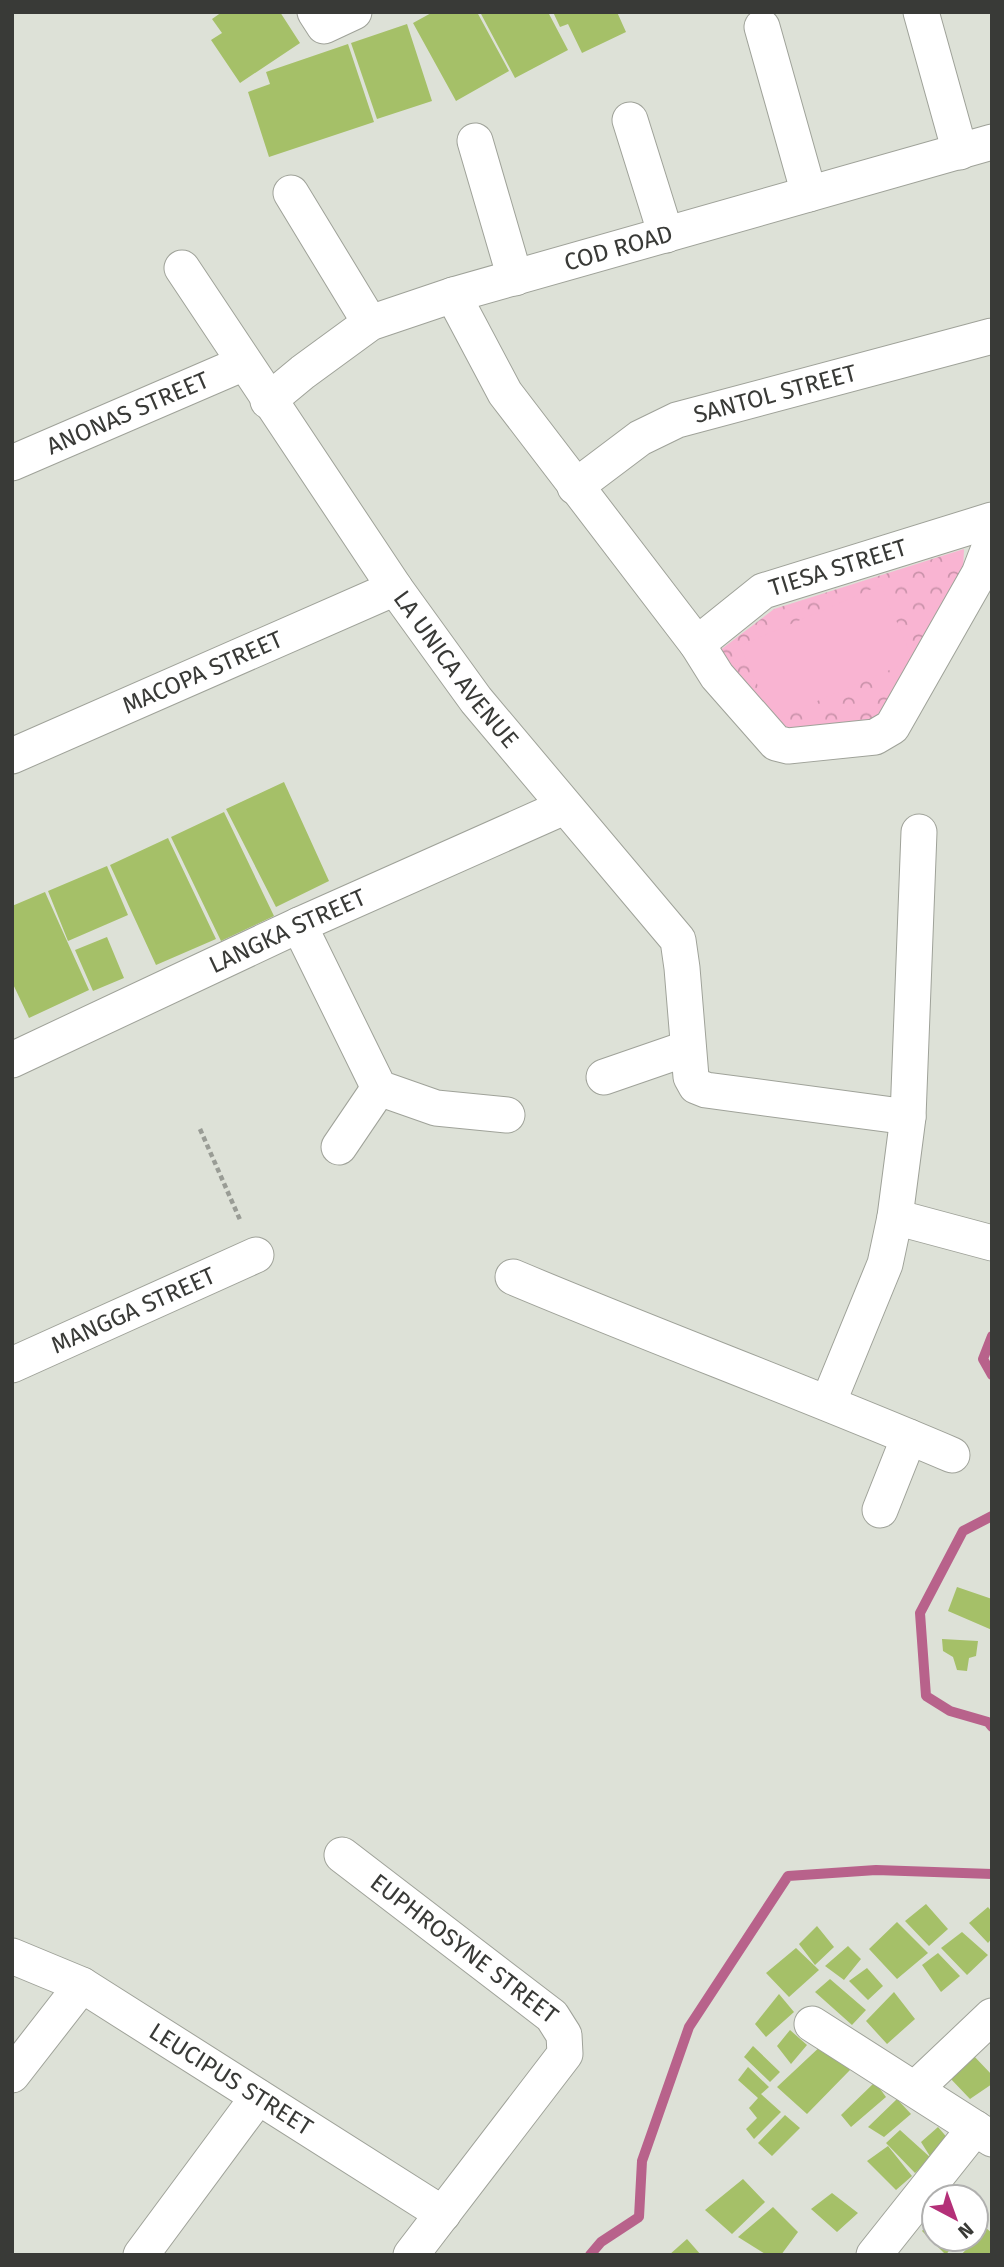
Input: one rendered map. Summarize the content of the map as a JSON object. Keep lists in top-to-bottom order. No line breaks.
{"streets":{"street":["COD ROAD","SANTOL STREET","ANONAS STREET","TIESA STREET","LA UNICA AVENUE","MACOPA STREET","LANGKA STREET","MANGGA STREET","EUPHROSYNE STREET","LEUCIPUS STREET"]},"crossings":[["COD ROAD","LA UNICA AVENUE"],["ANONAS STREET","LA UNICA AVENUE"],["LA UNICA AVENUE","MACOPA STREET"],["LA UNICA AVENUE","LANGKA STREET"],["EUPHROSYNE STREET","LEUCIPUS STREET"]],"north":"bottom right"}
